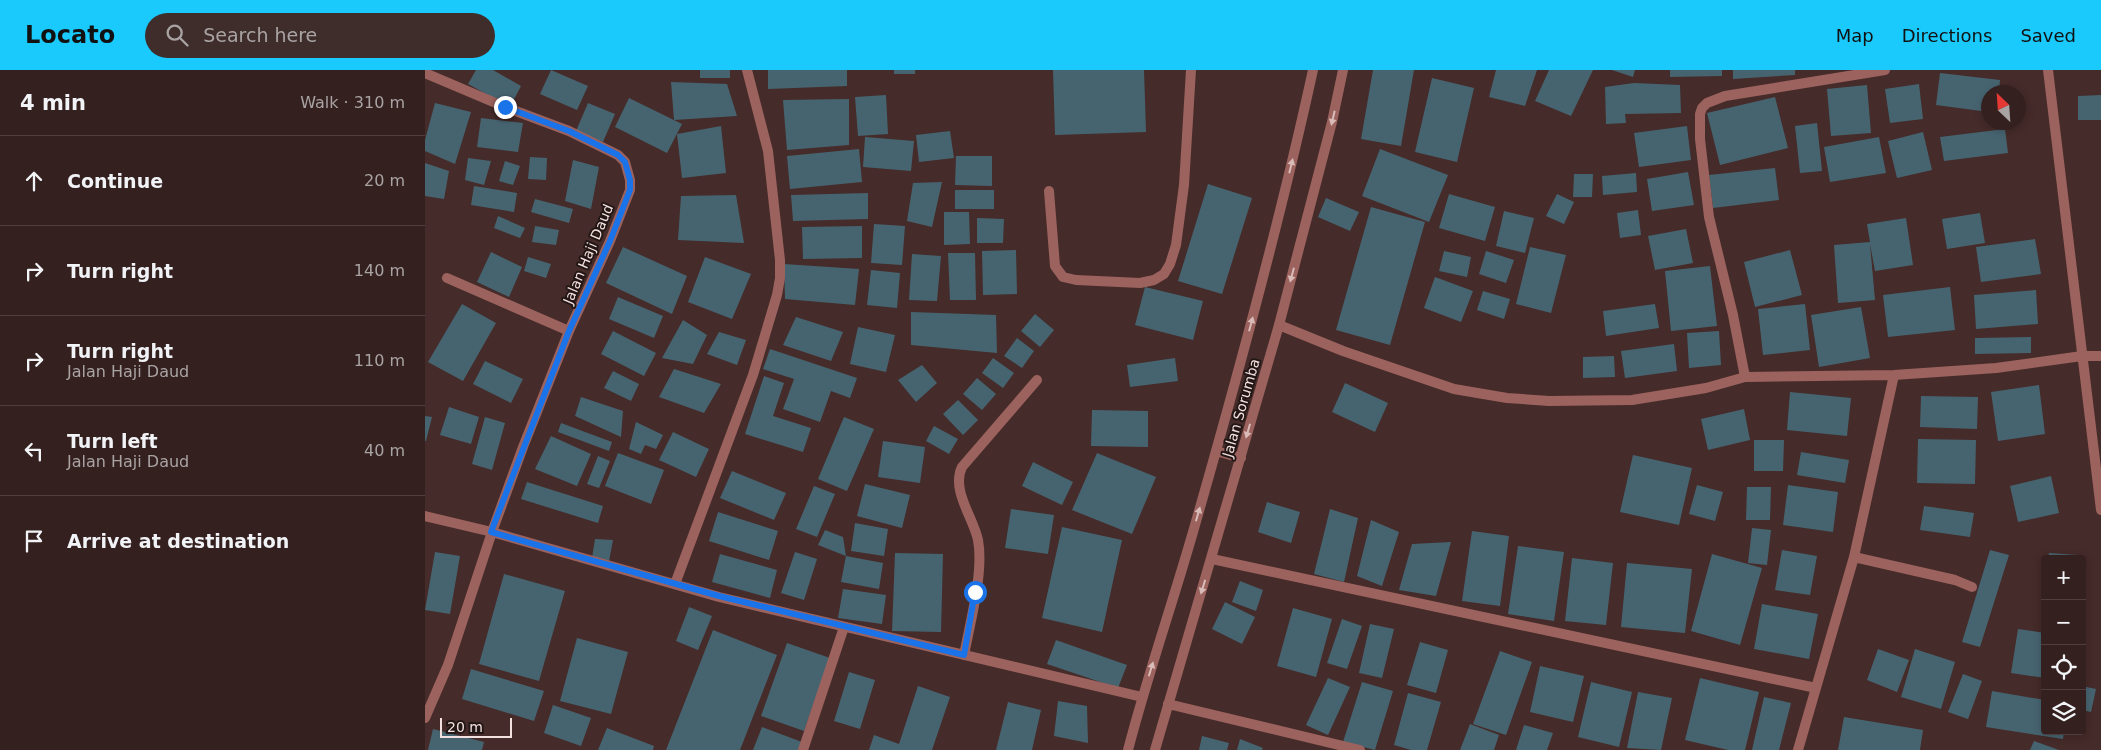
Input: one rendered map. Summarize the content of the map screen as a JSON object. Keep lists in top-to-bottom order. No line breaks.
{"streets":{"street":["Jalan Haji Daud","Jalan Sorumba"]},"scale_bar":"20 m","north":"top left","page":{"header":"Locato","search":"Search here","nav":["Map","Directions","Saved"],"heading":["4 min","Walk · 310 m"],"list":[["Continue","20 m"],["Turn right","140 m"],["Turn right","Jalan Haji Daud","110 m"],["Turn left","Jalan Haji Daud","40 m"],"Arrive at destination"],"map_buttons":["+","−"],"scale":"20 m"}}
